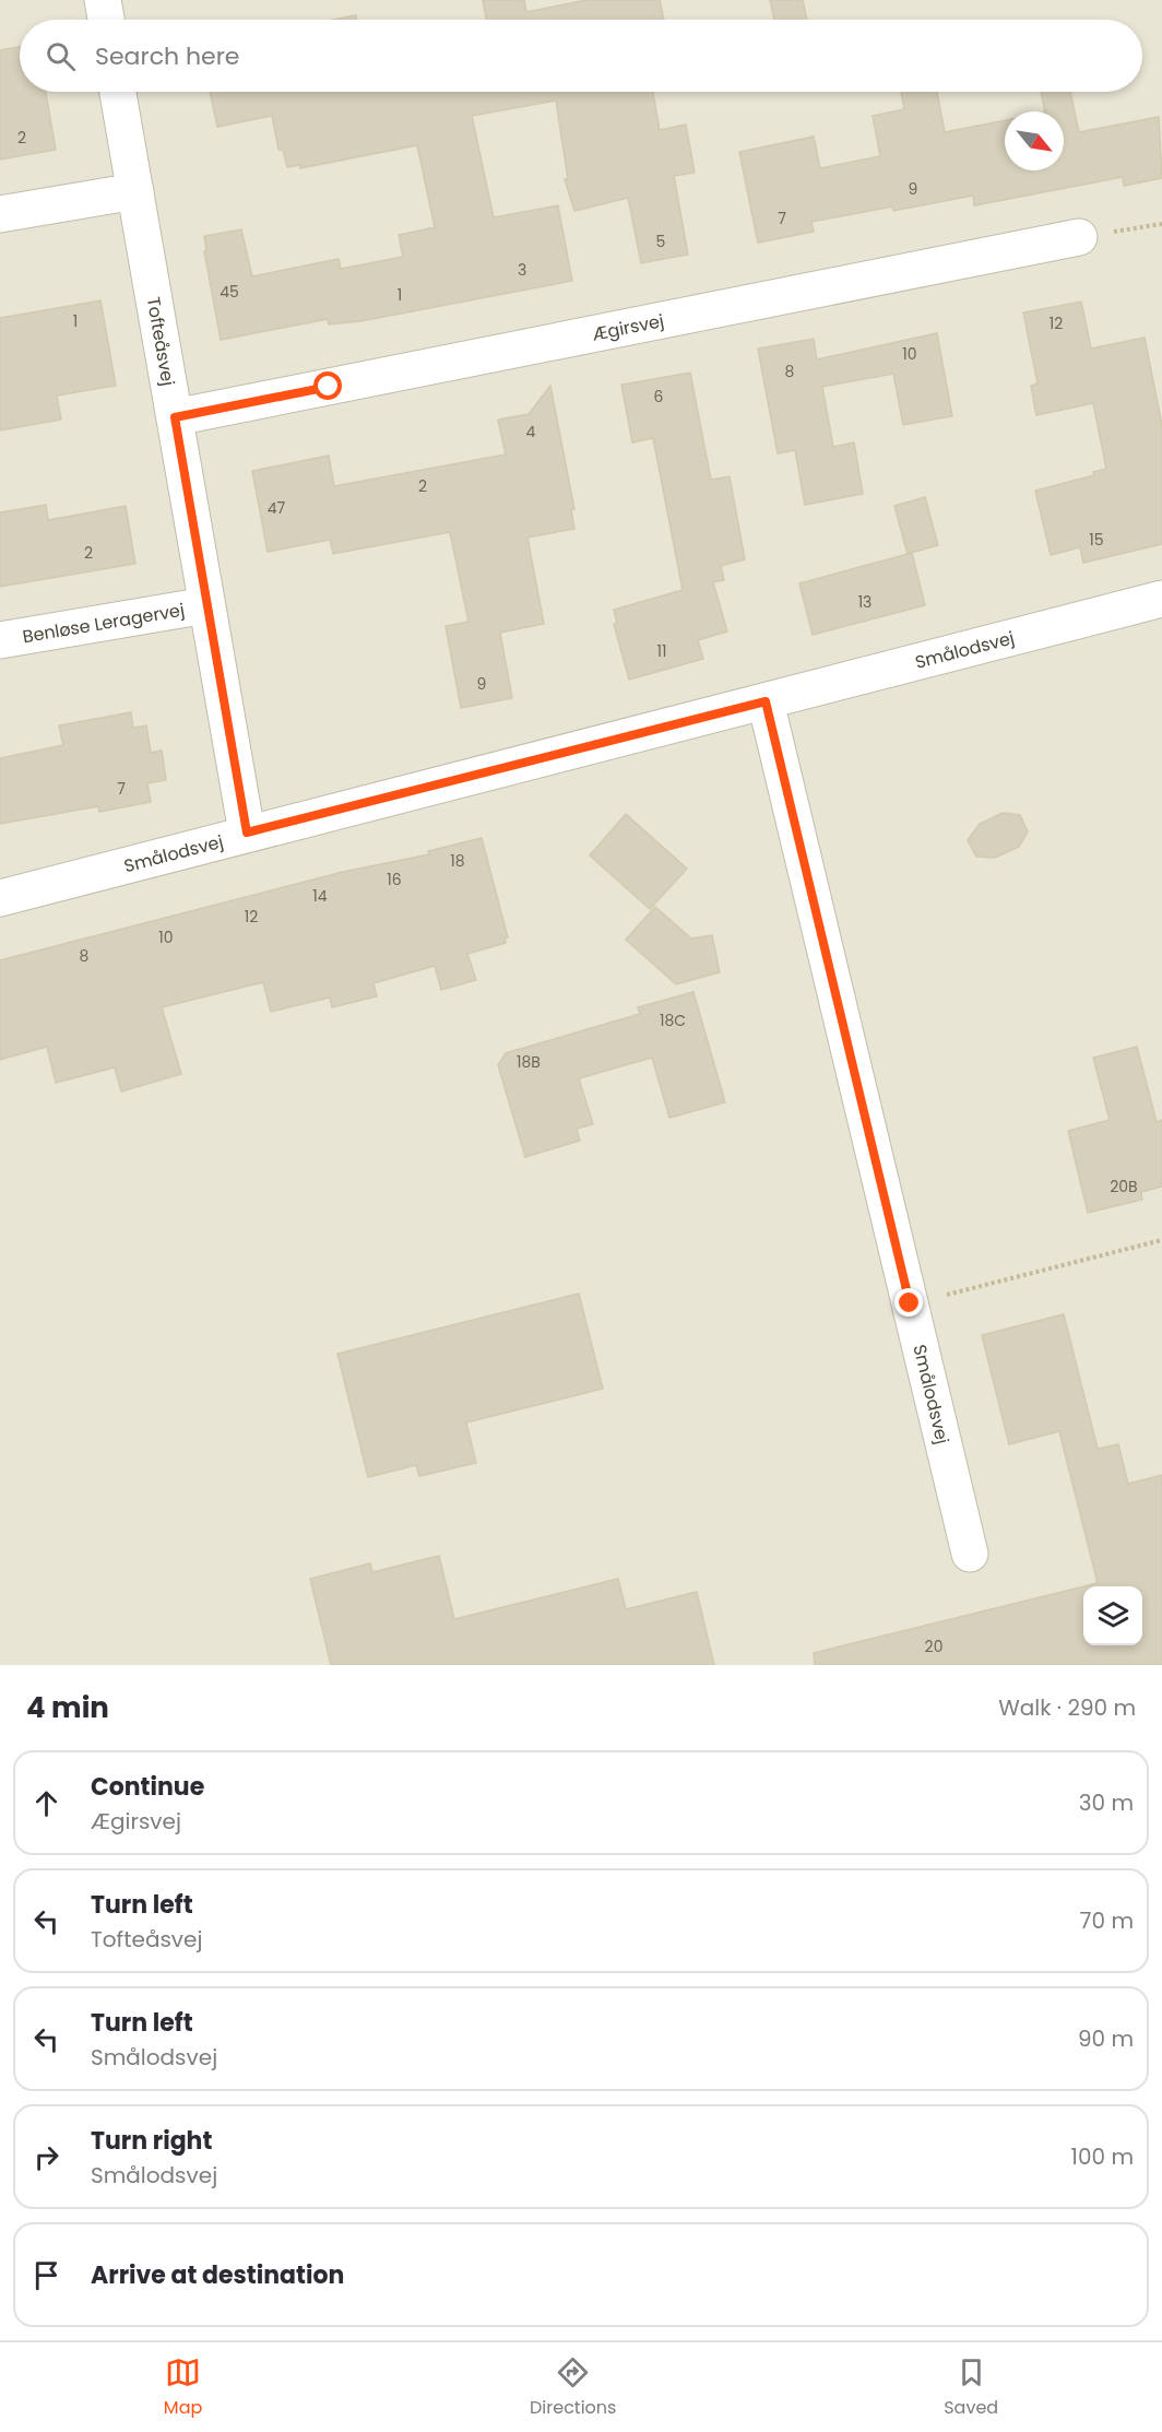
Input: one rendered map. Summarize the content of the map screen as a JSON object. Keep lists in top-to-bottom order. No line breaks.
{"streets":{"street":["Ægirsvej","Tofteåsvej","Benløse Leragervej","Smålodsvej"]},"crossings":[["Ægirsvej","Tofteåsvej"],["Tofteåsvej","Benløse Leragervej"],["Tofteåsvej","Smålodsvej"]],"house_numbers":["2","9","7","5","3","45","1","1","12","10","8","6","4","2","47","15","2","13","11","9","7","18","16","14","12","10","8","18C","18B","20B","20"],"north":"bottom right","page":{"search":"Search here","heading":["4 min","Walk · 290 m"],"list":[["Continue","Ægirsvej","30 m"],["Turn left","Tofteåsvej","70 m"],["Turn left","Smålodsvej","90 m"],["Turn right","Smålodsvej","100 m"],"Arrive at destination"],"nav":["Map","Directions","Saved"]}}
